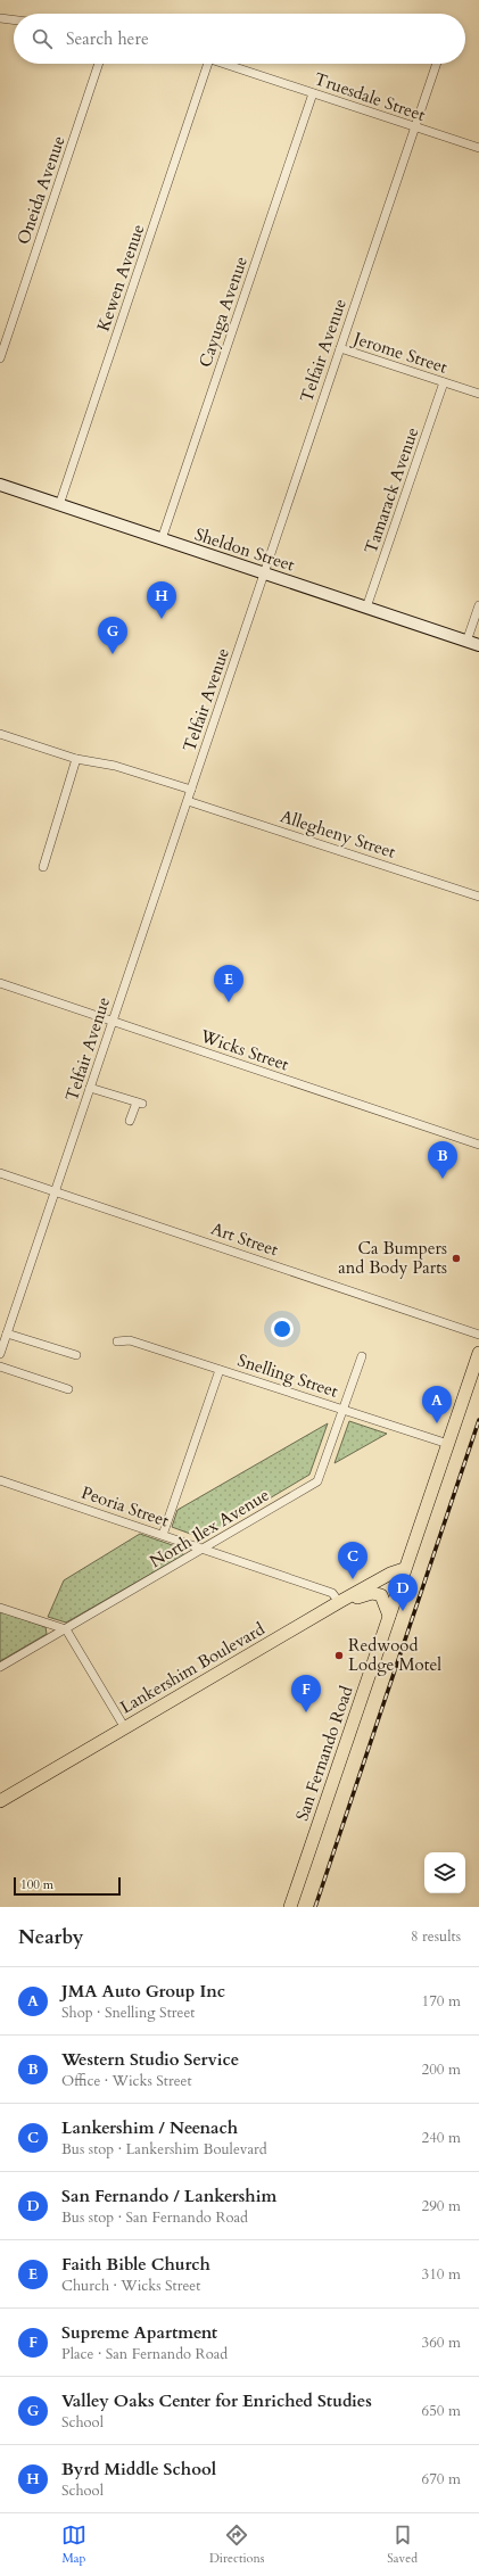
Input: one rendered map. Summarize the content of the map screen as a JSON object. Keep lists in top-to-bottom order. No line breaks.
{"streets":{"main road":["Sheldon Street","Lankershim Boulevard","San Fernando Road"],"street":["Truesdale Street","Oneida Avenue","Kewen Avenue","Cayuga Avenue","Telfair Avenue","Jerome Street","Tamarack Avenue","Allegheny Street","Wicks Street","Art Street","Snelling Street","Peoria Street","North Ilex Avenue"]},"crossings":[["Truesdale Street","Cayuga Avenue"],["Truesdale Street","Telfair Avenue"],["Kewen Avenue","Sheldon Street"],["Cayuga Avenue","Sheldon Street"],["Telfair Avenue","Jerome Street"],["Telfair Avenue","Sheldon Street"],["Telfair Avenue","Allegheny Street"],["Telfair Avenue","Wicks Street"],["Telfair Avenue","Art Street"],["Jerome Street","Tamarack Avenue"],["Tamarack Avenue","Sheldon Street"],["Snelling Street","North Ilex Avenue"],["Snelling Street","San Fernando Road"],["Peoria Street","North Ilex Avenue"],["Peoria Street","Lankershim Boulevard"],["Lankershim Boulevard","San Fernando Road"]],"places":["Ca Bumpers and Body Parts","Redwood Lodge Motel"],"scale_bar":"100 m","page":{"search":"Search here","pins":["H","G","E","B","A","C","D","F"],"scale":"100 m","heading":["Nearby","8 results"],"list":[{"mark":"A","name":"JMA Auto Group Inc","note":"Shop · Snelling Street","value":"170 m"},{"mark":"B","name":"Western Studio Service","note":"Office · Wicks Street","value":"200 m"},{"mark":"C","name":"Lankershim / Neenach","note":"Bus stop · Lankershim Boulevard","value":"240 m"},{"mark":"D","name":"San Fernando / Lankershim","note":"Bus stop · San Fernando Road","value":"290 m"},{"mark":"E","name":"Faith Bible Church","note":"Church · Wicks Street","value":"310 m"},{"mark":"F","name":"Supreme Apartment","note":"Place · San Fernando Road","value":"360 m"},{"mark":"G","name":"Valley Oaks Center for Enriched Studies","note":"School","value":"650 m"},{"mark":"H","name":"Byrd Middle School","note":"School","value":"670 m"}],"nav":["Map","Directions","Saved"]}}
